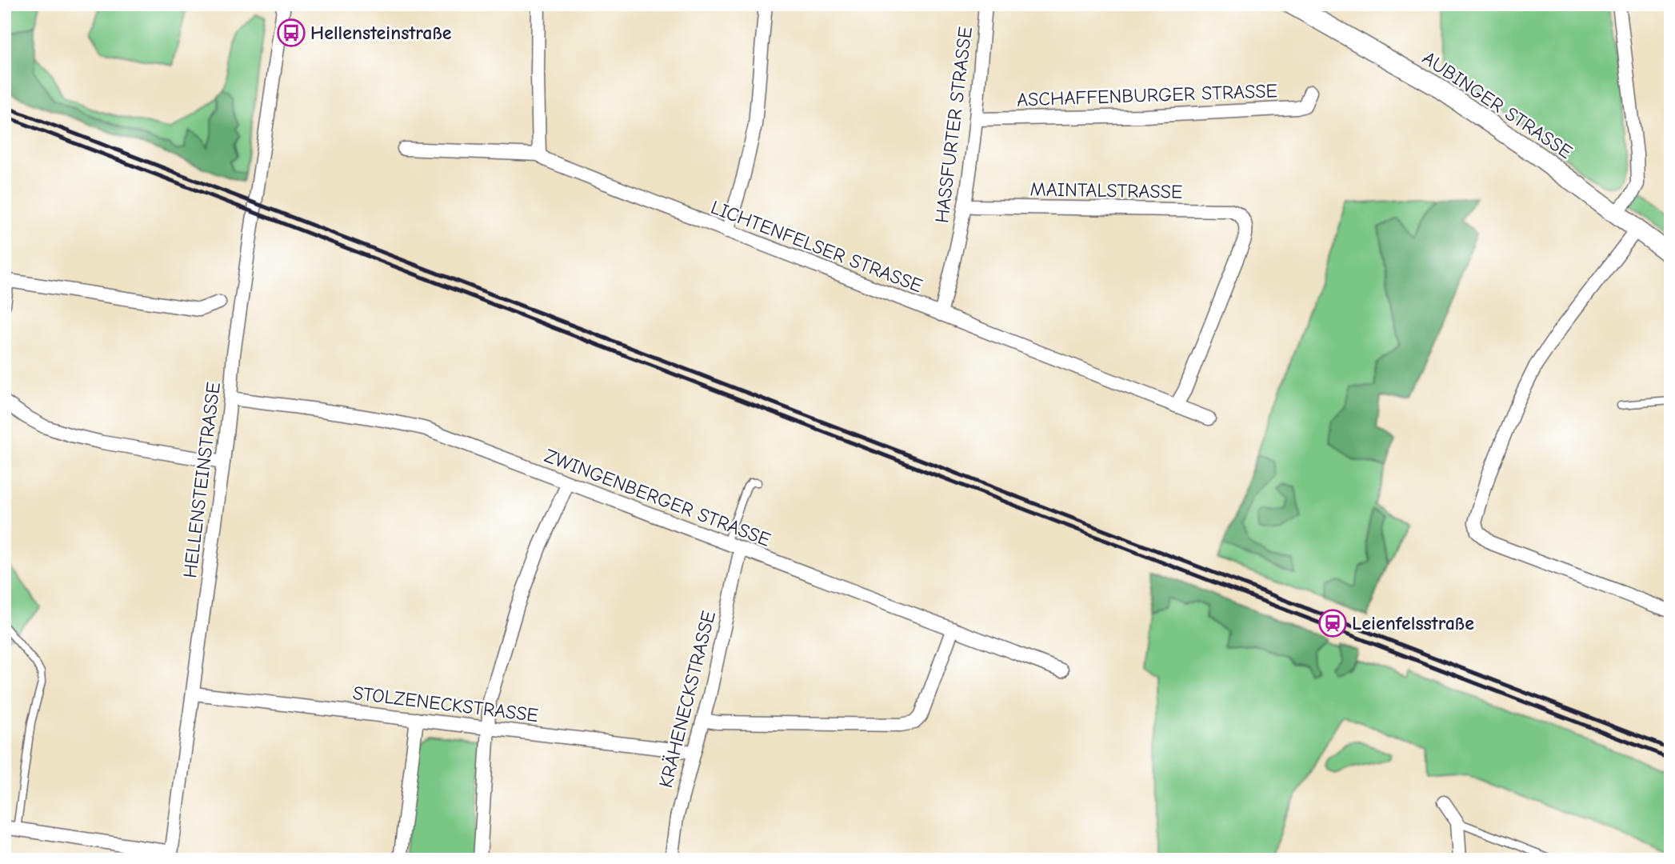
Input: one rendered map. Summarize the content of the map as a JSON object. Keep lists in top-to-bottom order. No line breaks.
{"streets":{"main road":["AUBINGER STRASSE"],"street":["ASCHAFFENBURGER STRASSE","HASSFURTER STRASSE","MAINTALSTRASSE","LICHTENFELSER STRASSE","HELLENSTEINSTRASSE","ZWINGENBERGER STRASSE","KRÄHENECKSTRASSE","STOLZENECKSTRASSE"]},"crossings":[["ASCHAFFENBURGER STRASSE","HASSFURTER STRASSE"],["HASSFURTER STRASSE","MAINTALSTRASSE"],["HASSFURTER STRASSE","LICHTENFELSER STRASSE"],["MAINTALSTRASSE","LICHTENFELSER STRASSE"],["HELLENSTEINSTRASSE","ZWINGENBERGER STRASSE"],["HELLENSTEINSTRASSE","STOLZENECKSTRASSE"],["ZWINGENBERGER STRASSE","KRÄHENECKSTRASSE"],["KRÄHENECKSTRASSE","STOLZENECKSTRASSE"]],"places":{"bus stop":["Hellensteinstraße"],"station":["Leienfelsstraße"]}}
